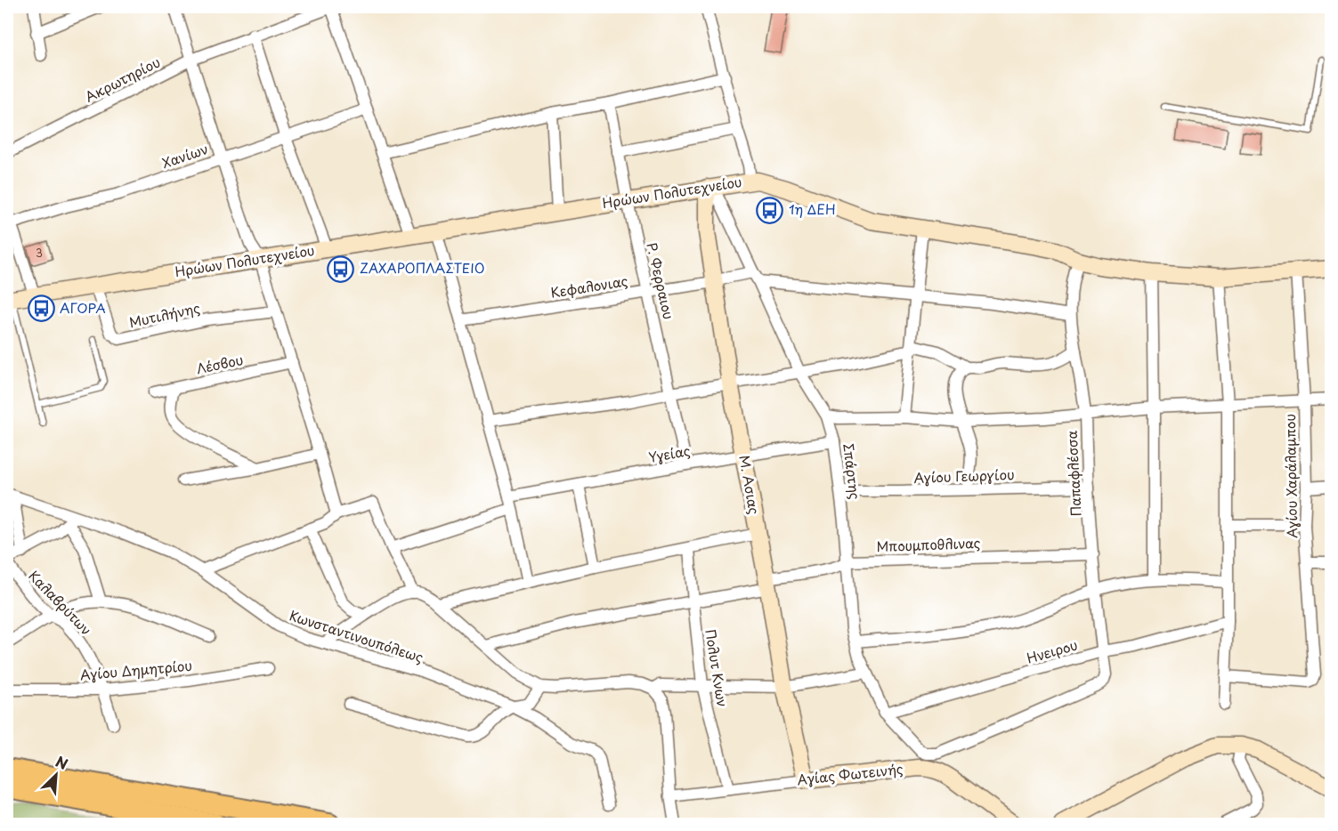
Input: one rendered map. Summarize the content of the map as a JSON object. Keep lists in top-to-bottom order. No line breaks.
{"streets":{"street":["Ακρωτηρίου","Χανίων","Ηρώων Πολυτεχνείου","Ρ. Φερραιου","Κεφαλονιας","Μυτιλήνης","Λέσβου","Υγείας","Σπάρτης","Παπαφλέσσα","Αγίου Χαράλαμπου","Αγίου Γεωργίου","Μ. Ασιας","Μπουμποθλινας","Καλαβρύτων","Κωνσταντινουπόλεως","Ηνειρου","Πολυτ Κνων","Αγίου Δημητρίου","Αγίας Φωτεινής"]},"crossings":[["Ηρώων Πολυτεχνείου","Ρ. Φερραιου"],["Ηρώων Πολυτεχνείου","Μυτιλήνης"],["Ηρώων Πολυτεχνείου","Σπάρτης"],["Ηρώων Πολυτεχνείου","Παπαφλέσσα"],["Ηρώων Πολυτεχνείου","Αγίου Χαράλαμπου"],["Ηρώων Πολυτεχνείου","Μ. Ασιας"],["Ρ. Φερραιου","Κεφαλονιας"],["Ρ. Φερραιου","Υγείας"],["Κεφαλονιας","Σπάρτης"],["Κεφαλονιας","Παπαφλέσσα"],["Κεφαλονιας","Μ. Ασιας"],["Υγείας","Σπάρτης"],["Υγείας","Μ. Ασιας"],["Σπάρτης","Παπαφλέσσα"],["Σπάρτης","Αγίου Γεωργίου"],["Σπάρτης","Μ. Ασιας"],["Σπάρτης","Μπουμποθλινας"],["Σπάρτης","Ηνειρου"],["Παπαφλέσσα","Αγίου Γεωργίου"],["Παπαφλέσσα","Μπουμποθλινας"],["Παπαφλέσσα","Ηνειρου"],["Μ. Ασιας","Μπουμποθλινας"],["Μ. Ασιας","Αγίας Φωτεινής"],["Μπουμποθλινας","Πολυτ Κνων"],["Καλαβρύτων","Αγίου Δημητρίου"],["Πολυτ Κνων","Αγίας Φωτεινής"]],"places":{"bus stop":["1η ΔΕΗ","ΖΑΧΑΡΟΠΛΑΣΤΕΙΟ","ΑΓΟΡΑ"]},"house_numbers":["3"],"north":"top right"}
